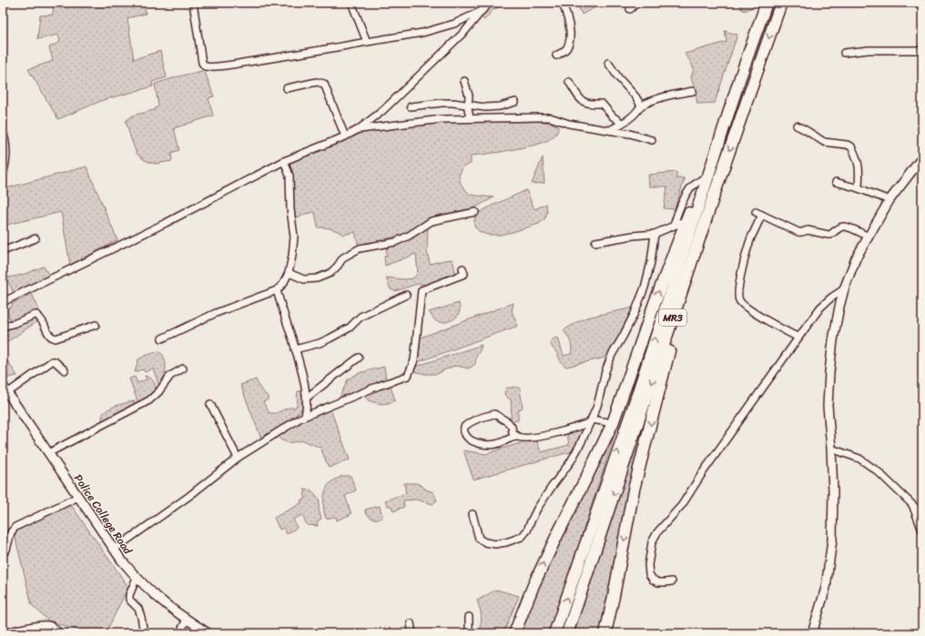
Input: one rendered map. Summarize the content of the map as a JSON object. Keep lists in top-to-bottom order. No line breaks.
{"streets":{"highway":["MR3"],"street":["Police College Road"]}}
